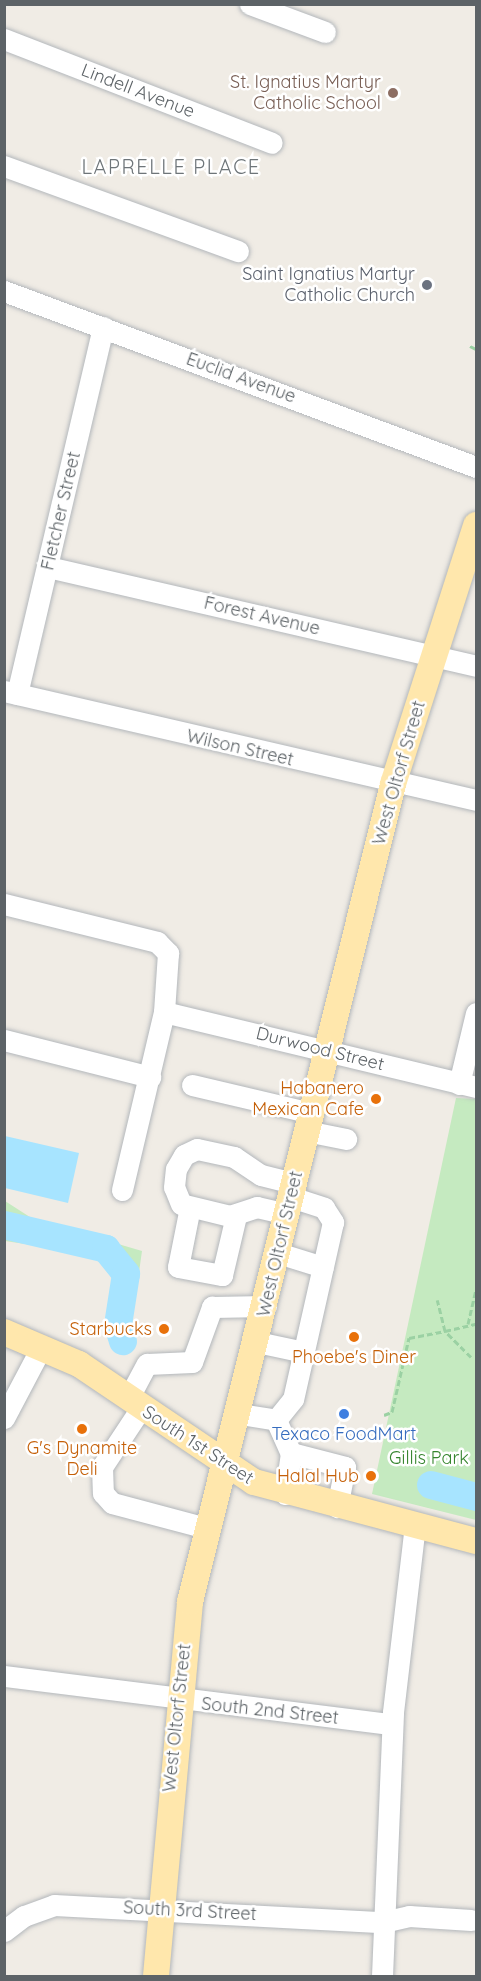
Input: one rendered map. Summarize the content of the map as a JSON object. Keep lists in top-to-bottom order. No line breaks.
{"streets":{"main road":["West Oltorf Street","South 1st Street"],"street":["Lindell Avenue","Euclid Avenue","Fletcher Street","Forest Avenue","Wilson Street","Durwood Street","South 2nd Street","South 3rd Street"]},"crossings":[["Euclid Avenue","Fletcher Street"],["Fletcher Street","Forest Avenue"],["Fletcher Street","Wilson Street"],["Forest Avenue","West Oltorf Street"],["Wilson Street","West Oltorf Street"],["West Oltorf Street","Durwood Street"],["West Oltorf Street","South 1st Street"],["West Oltorf Street","South 2nd Street"],["West Oltorf Street","South 3rd Street"]],"districts":["LAPRELLE PLACE"],"parks":["Gillis Park"],"places":["St. Ignatius Martyr Catholic School","Saint Ignatius Martyr Catholic Church","Habanero Mexican Cafe","Starbucks","Phoebe's Diner","Texaco FoodMart","G's Dynamite Deli","Halal Hub"]}
